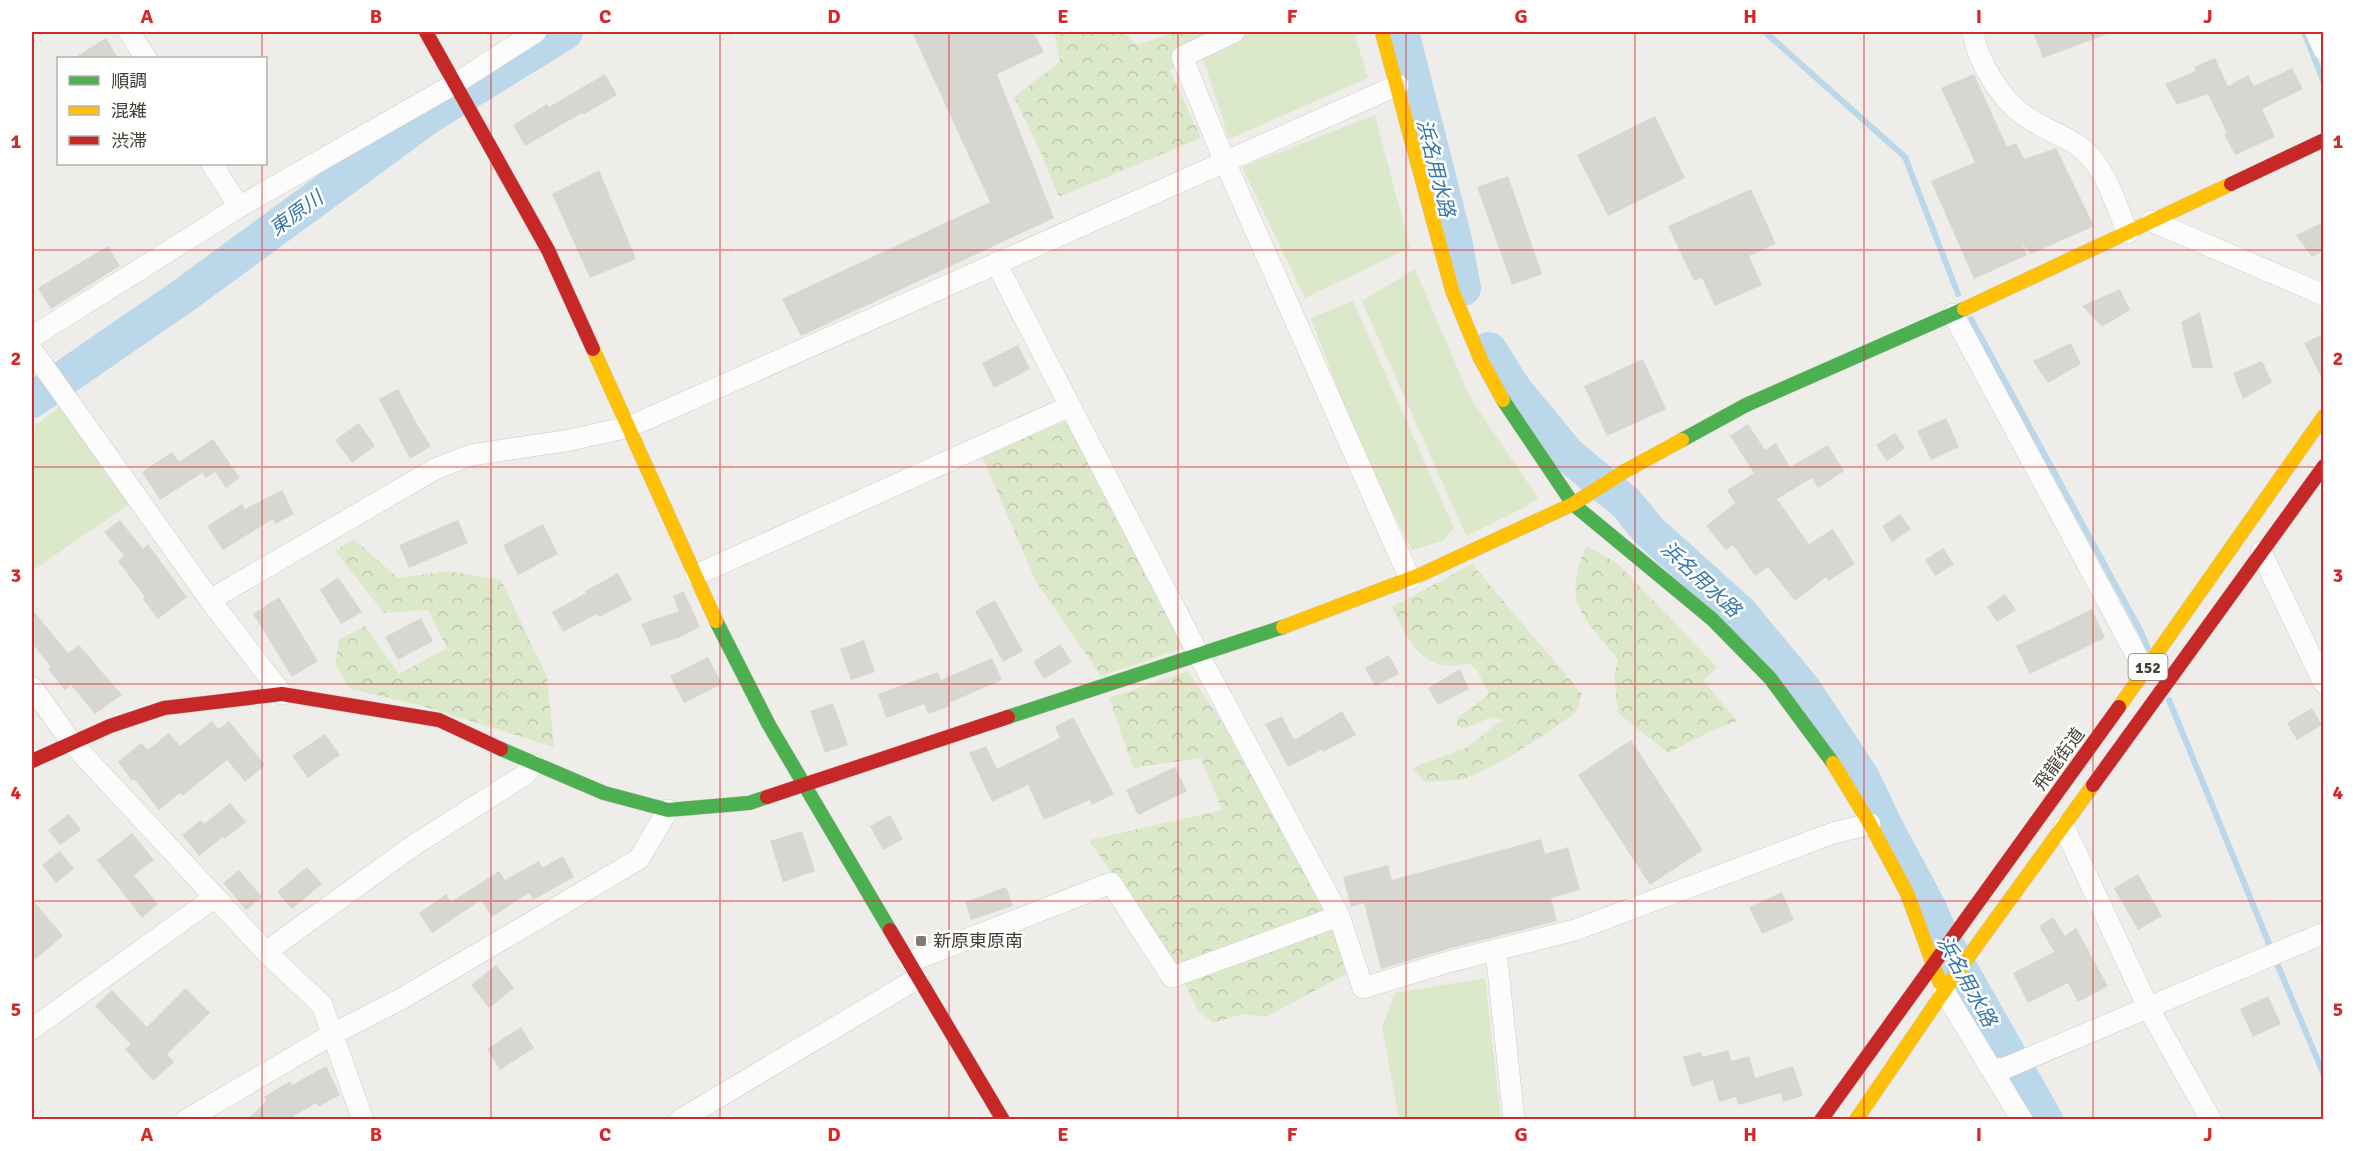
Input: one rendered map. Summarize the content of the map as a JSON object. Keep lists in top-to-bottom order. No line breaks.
{"streets":{"main road":["152","飛龍街道"]},"water":["浜名用水路","東原川"],"places":{"transit":["新原東原南"]},"legend":["順調","混雑","渋滞"],"grid":{"columns":["A","B","C","D","E","F","G","H","I","J"],"rows":["1","2","3","4","5"]}}
